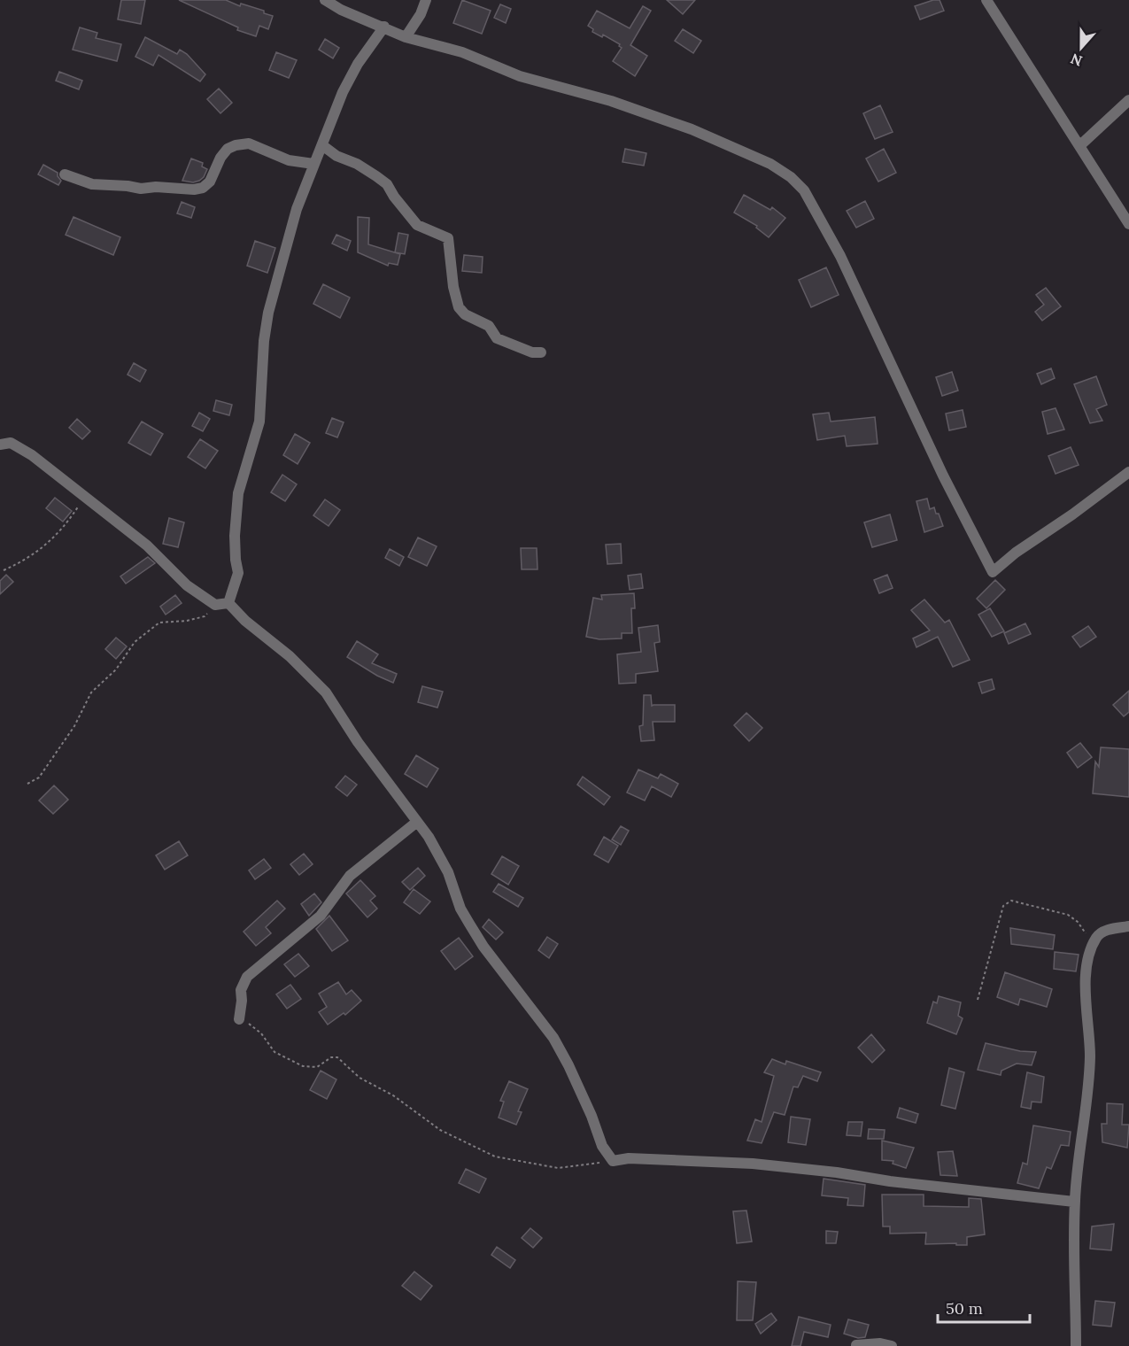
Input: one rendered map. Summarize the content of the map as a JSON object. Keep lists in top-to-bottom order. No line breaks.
{"scale_bar":"50 m","north":"bottom"}
